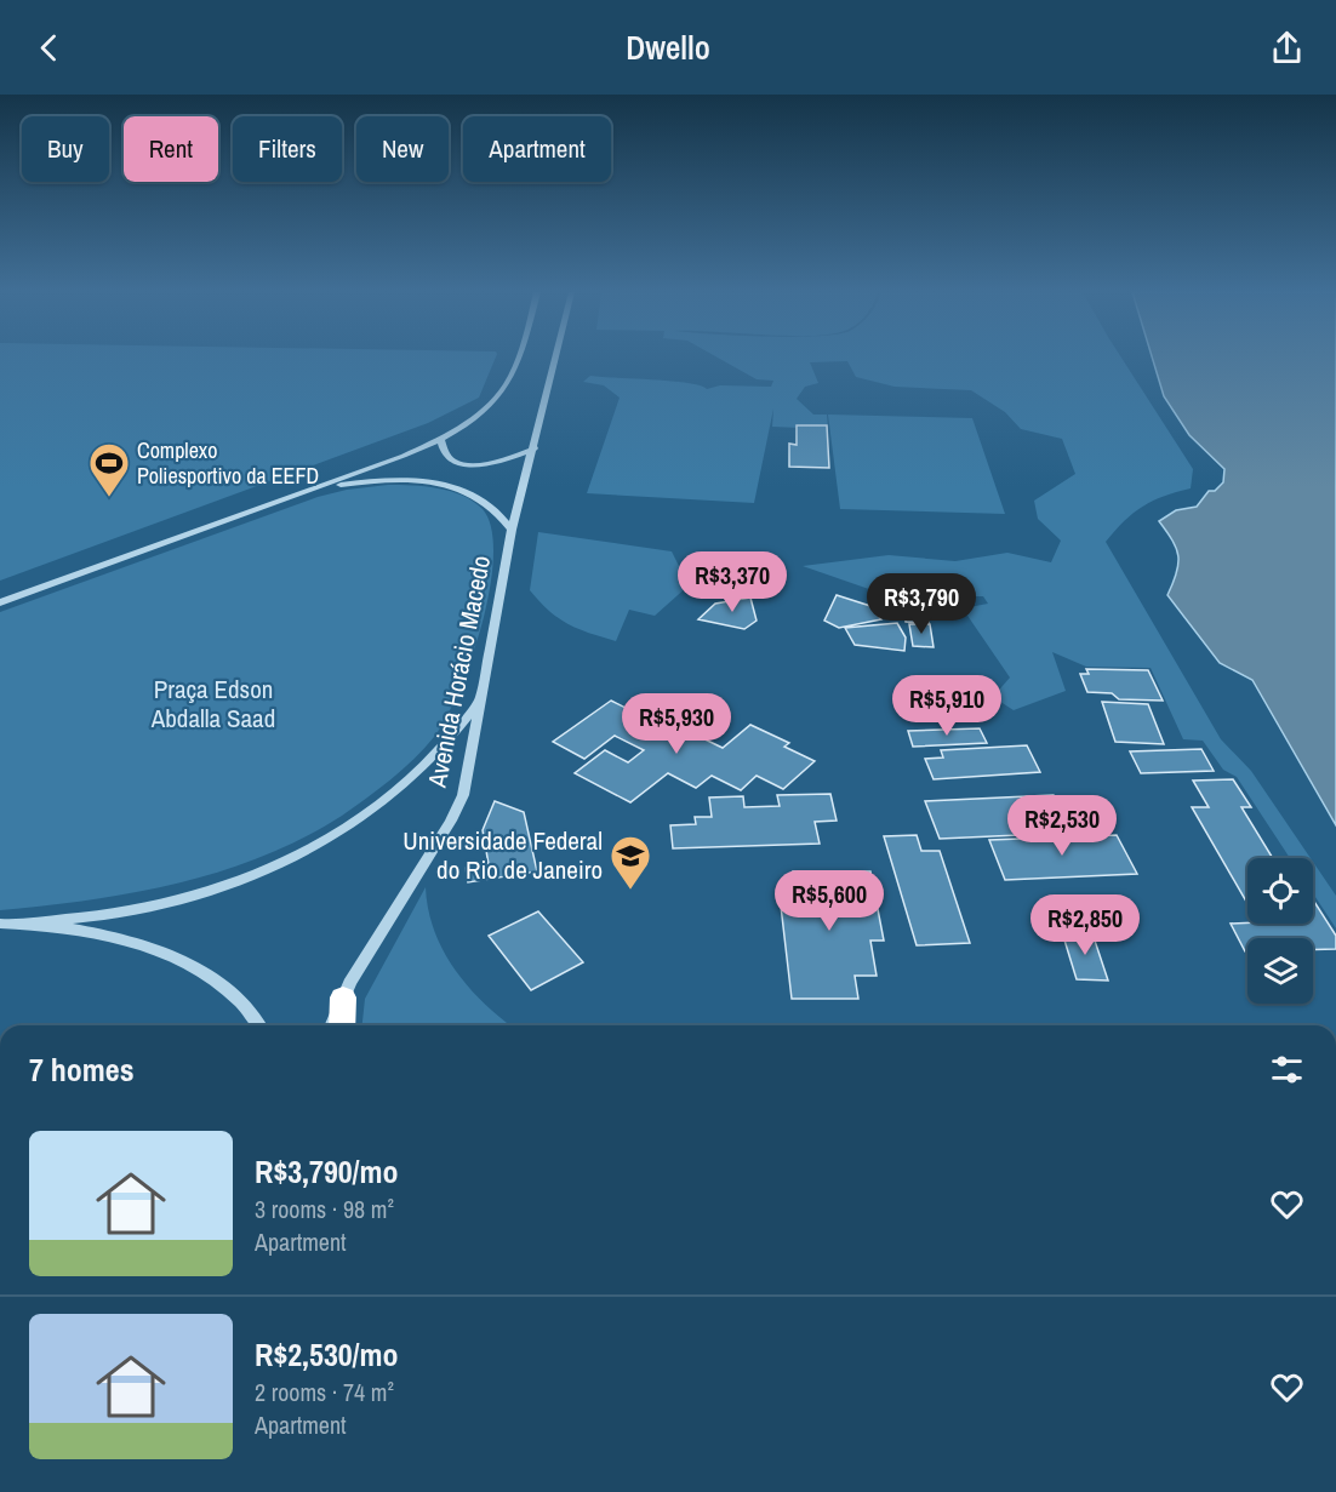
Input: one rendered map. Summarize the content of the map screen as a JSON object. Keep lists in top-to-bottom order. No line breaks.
{"streets":{"street":["Avenida Horácio Macedo"]},"parks":["Praça Edson Abdalla Saad"],"places":{"sports":["Complexo Poliesportivo da EEFD"],"school or university":["Universidade Federal do Rio de Janeiro"]},"page":{"header":"Dwello","chip":["Buy","Rent","Filters","New","Apartment"],"price":["R$3,370","R$3,790","R$5,910","R$5,930","R$2,530","R$5,600","R$2,850"],"heading":"7 homes","list":[{"name":"R$3,790/mo","note":"3 rooms · 98 m² · Apartment"},{"name":"R$2,530/mo","note":"2 rooms · 74 m² · Apartment"}]}}
